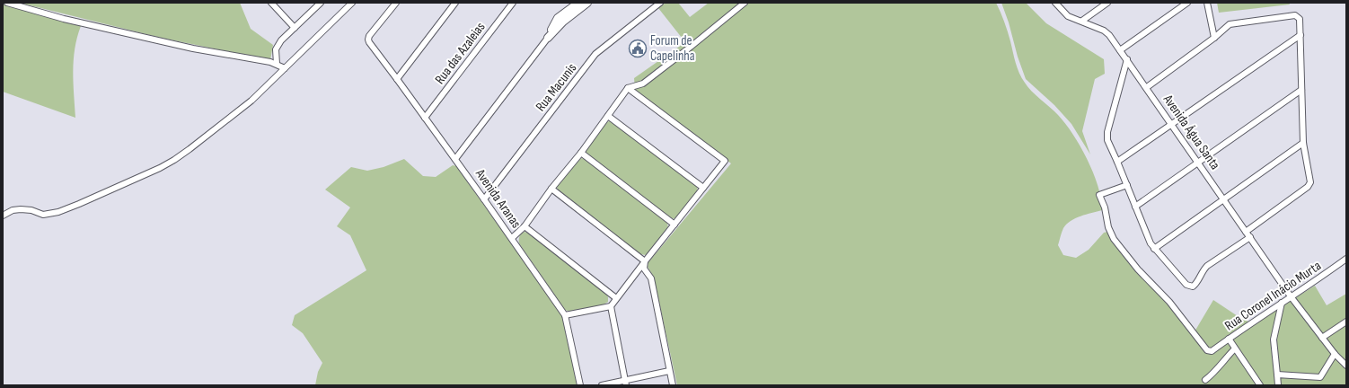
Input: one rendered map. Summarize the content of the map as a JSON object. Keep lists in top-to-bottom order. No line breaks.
{"streets":{"street":["Rua das Azaleias","Rua Macunis","Avenida Água Santa","Avenida Aranas","Rua Coronel Inácio Murta"]},"crossings":[["Rua das Azaleias","Avenida Aranas"],["Rua Macunis","Avenida Aranas"],["Avenida Água Santa","Rua Coronel Inácio Murta"]],"places":{"public building":["Forum de Capelinha"]}}
